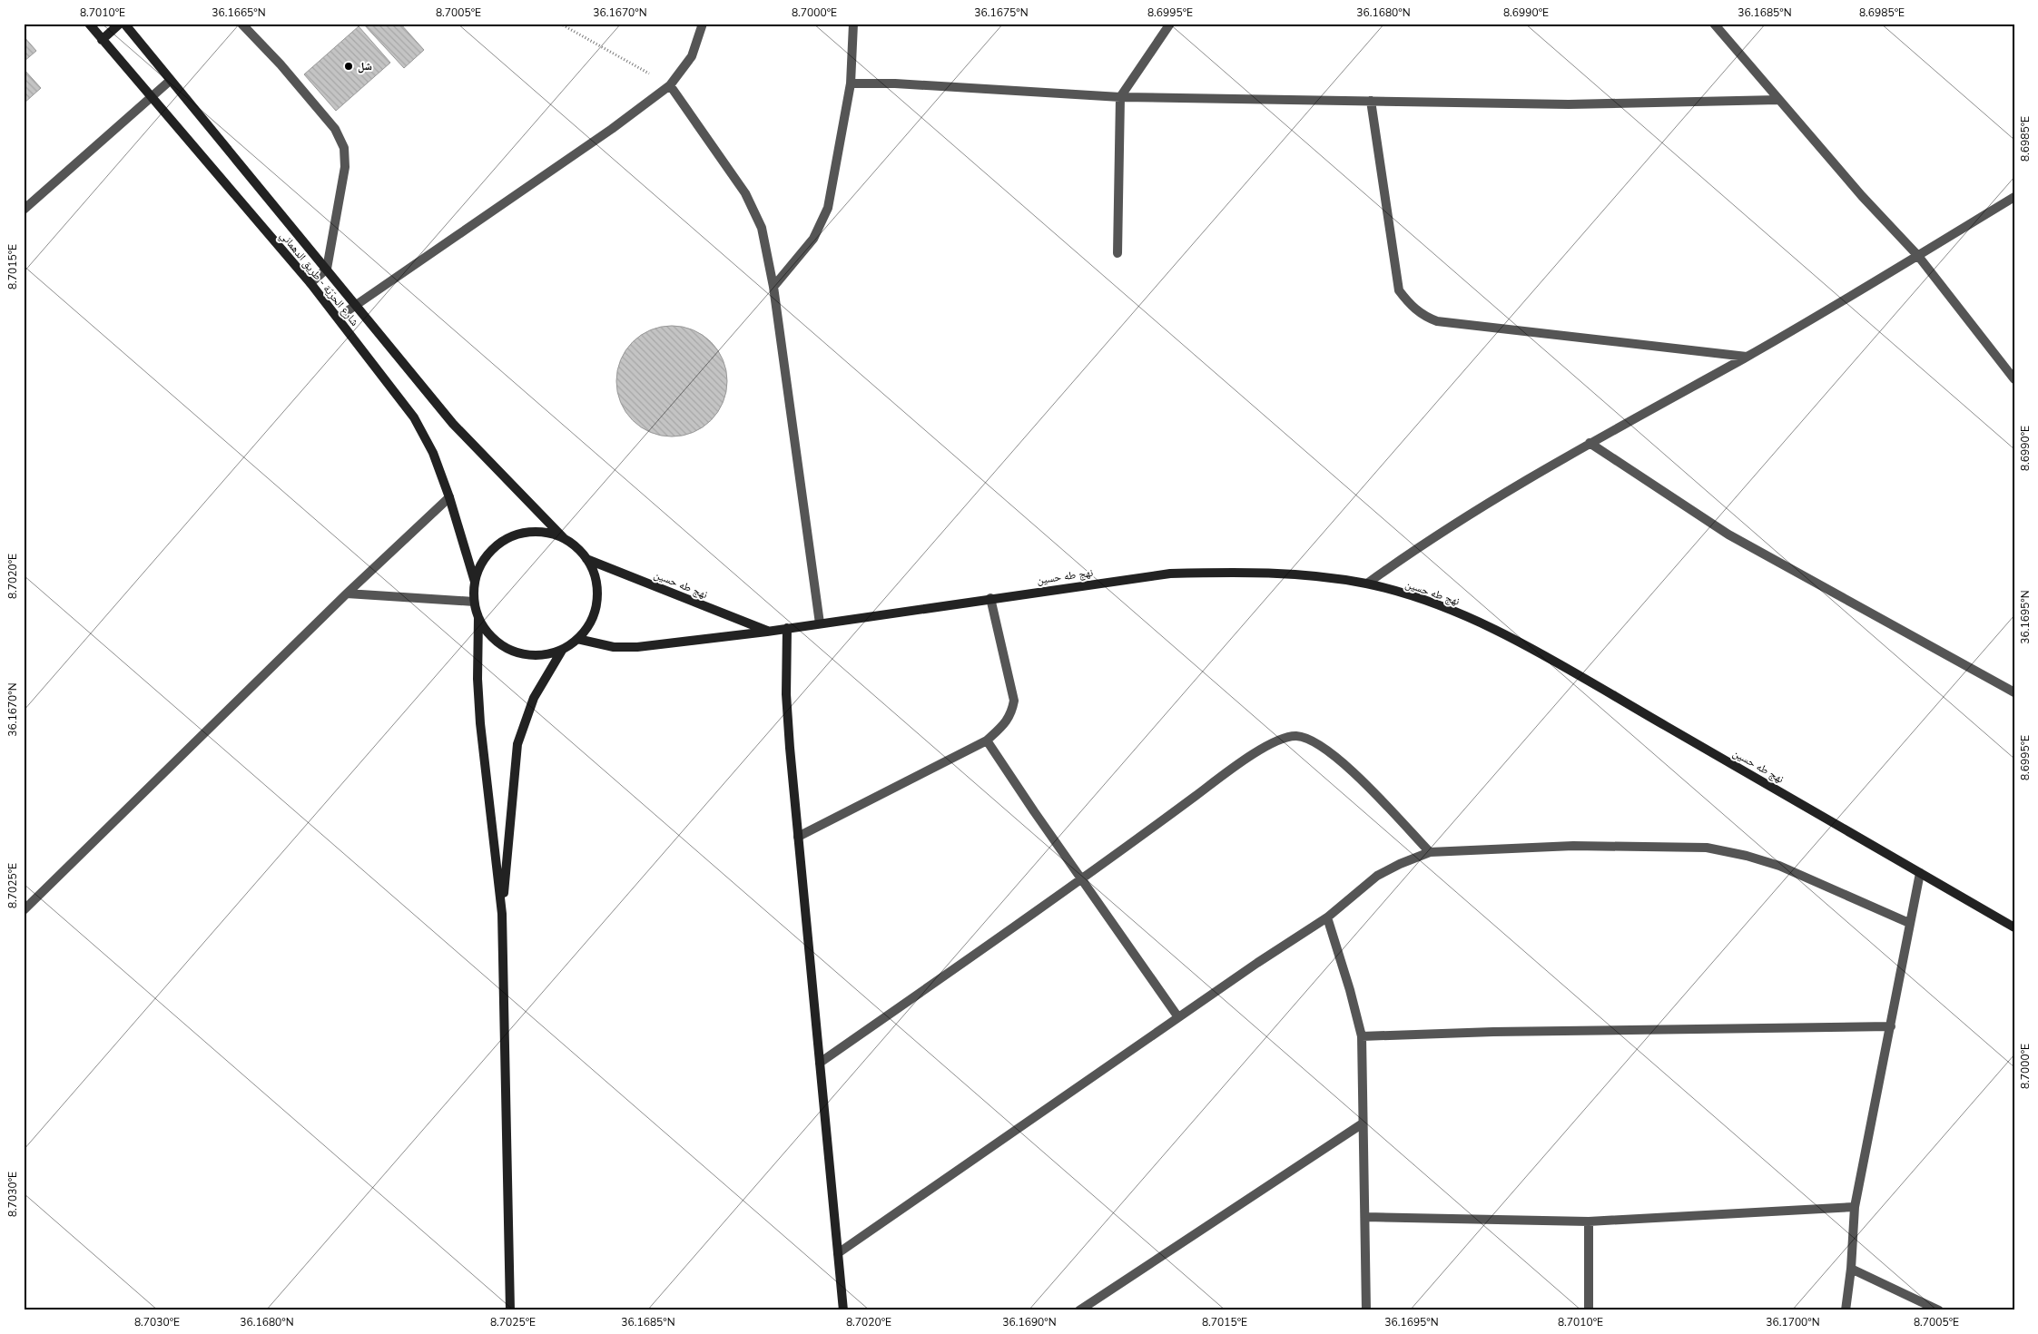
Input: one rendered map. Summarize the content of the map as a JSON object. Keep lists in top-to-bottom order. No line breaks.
{"streets":{"main road":["شارع الحرّيّة - طريق الدهماني","نهج طه حسين"]},"crossings":[["شارع الحرّيّة - طريق الدهماني","نهج طه حسين"]],"places":["شل"],"coordinates":["8.7010°E","36.1665°N","8.7005°E","36.1670°N","8.7000°E","36.1675°N","8.6995°E","36.1680°N","8.6990°E","36.1685°N","8.6985°E","8.7015°E","8.7020°E","36.1695°N","8.7025°E","8.7030°E","36.1690°N","36.1700°N"]}
